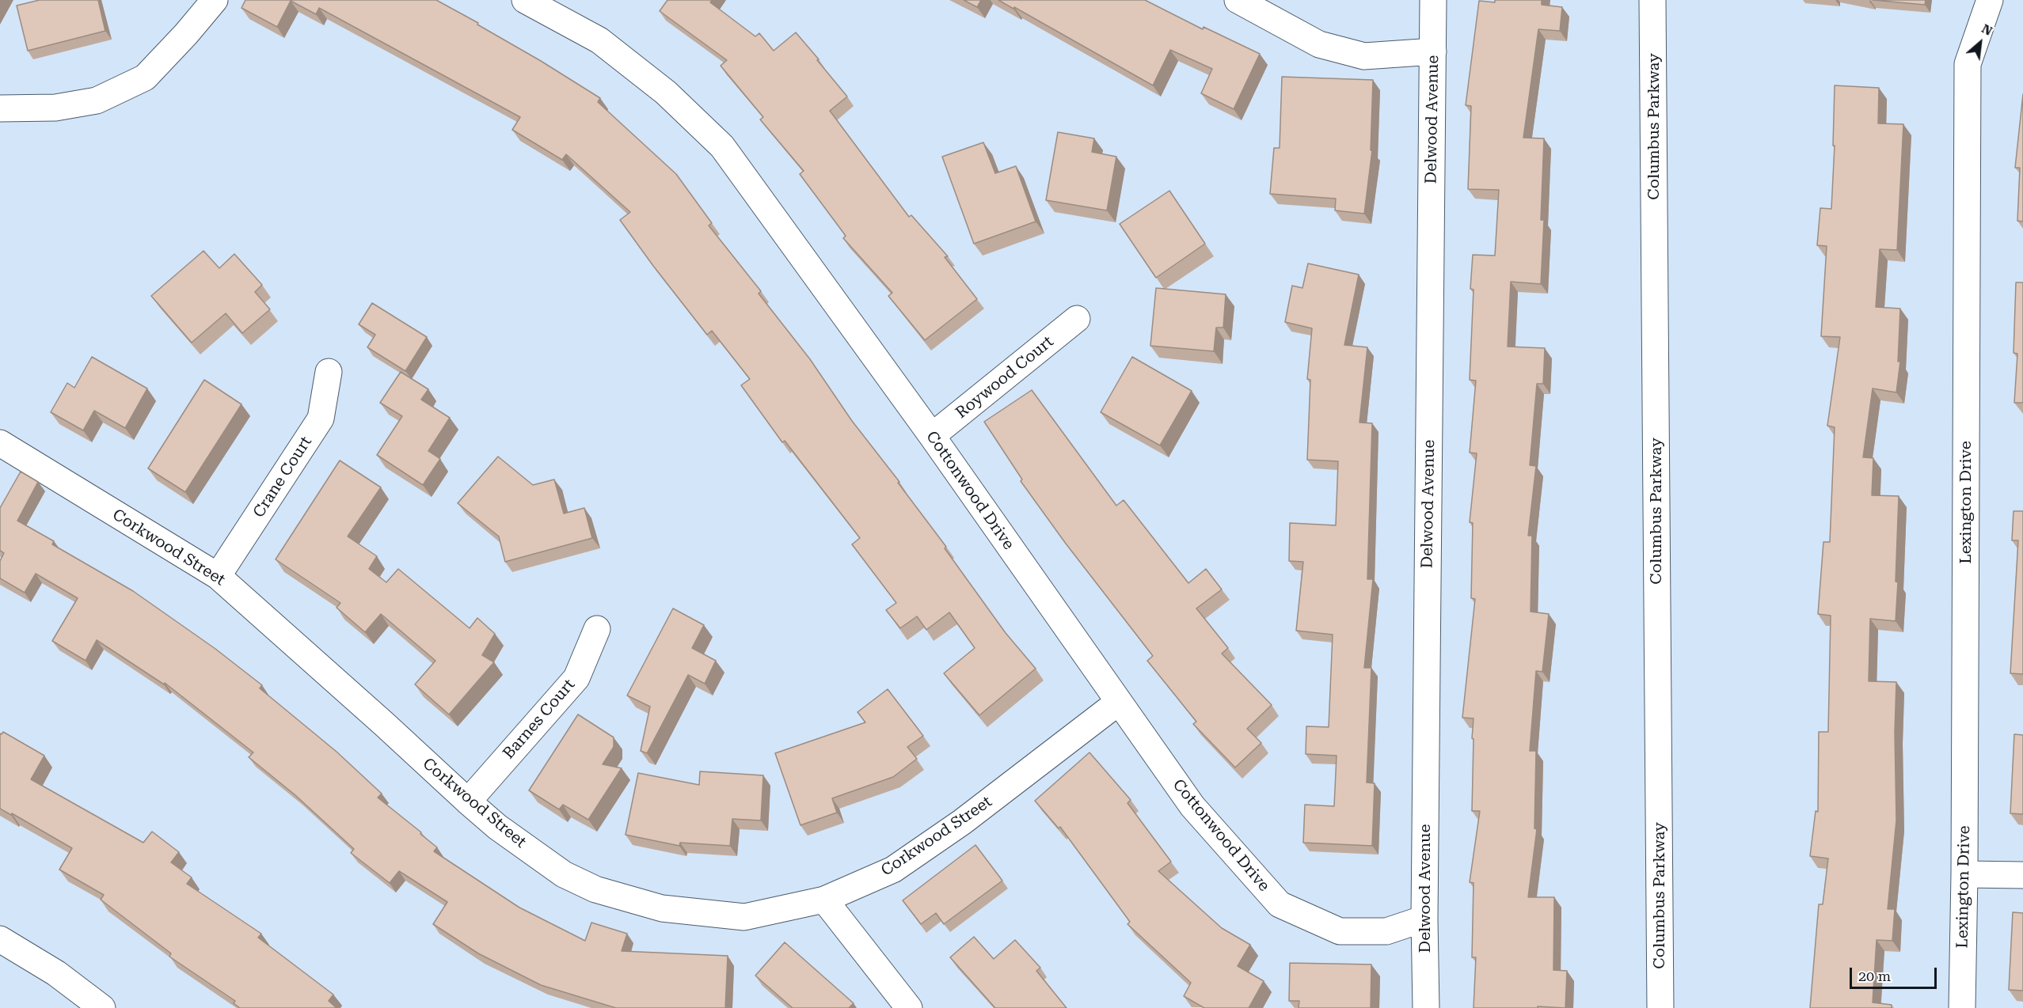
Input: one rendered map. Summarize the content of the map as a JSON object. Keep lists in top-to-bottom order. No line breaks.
{"streets":{"street":["Delwood Avenue","Columbus Parkway","Roywood Court","Crane Court","Cottonwood Drive","Lexington Drive","Corkwood Street","Barnes Court"]},"crossings":[["Delwood Avenue","Cottonwood Drive"],["Roywood Court","Cottonwood Drive"],["Crane Court","Corkwood Street"],["Cottonwood Drive","Corkwood Street"],["Corkwood Street","Barnes Court"]],"scale_bar":"20 m","north":"top right"}
